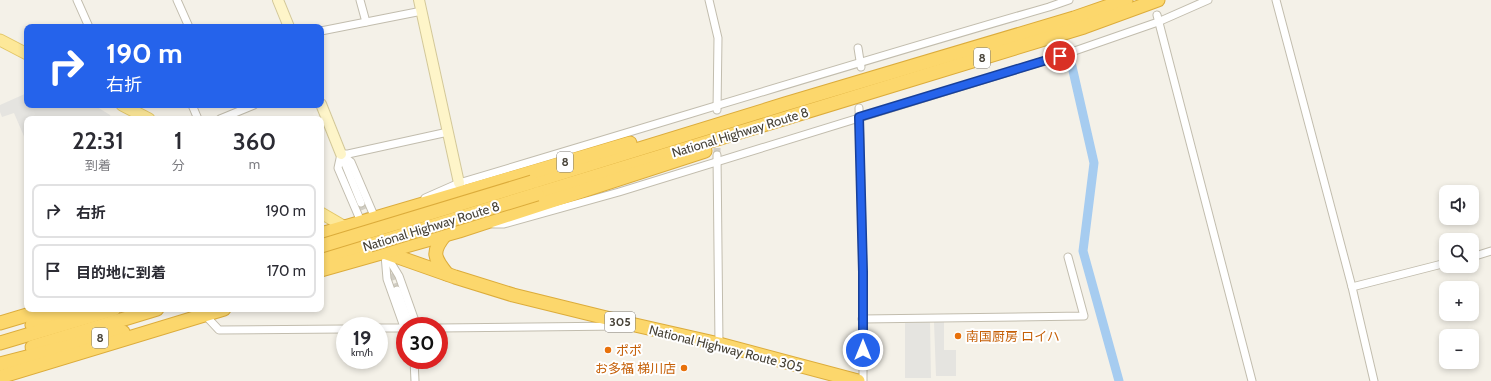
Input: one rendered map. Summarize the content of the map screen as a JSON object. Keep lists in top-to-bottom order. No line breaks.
{"streets":{"highway":["8","National Highway Route 8","305","National Highway Route 305"]},"crossings":[["8","National Highway Route 8"],["8","National Highway Route 305"]],"places":["南国厨房 ロイハ","ポポ","お多福 梯川店"],"page":{"turn":["190 m","右折"],"eta":["22:31","到着","1","分","360","m"],"list":[{"name":"右折","value":"190 m"},{"name":"目的地に到着","value":"170 m"}],"map_buttons":["+","−"],"speed":"19 km/h","limit":"30"}}
